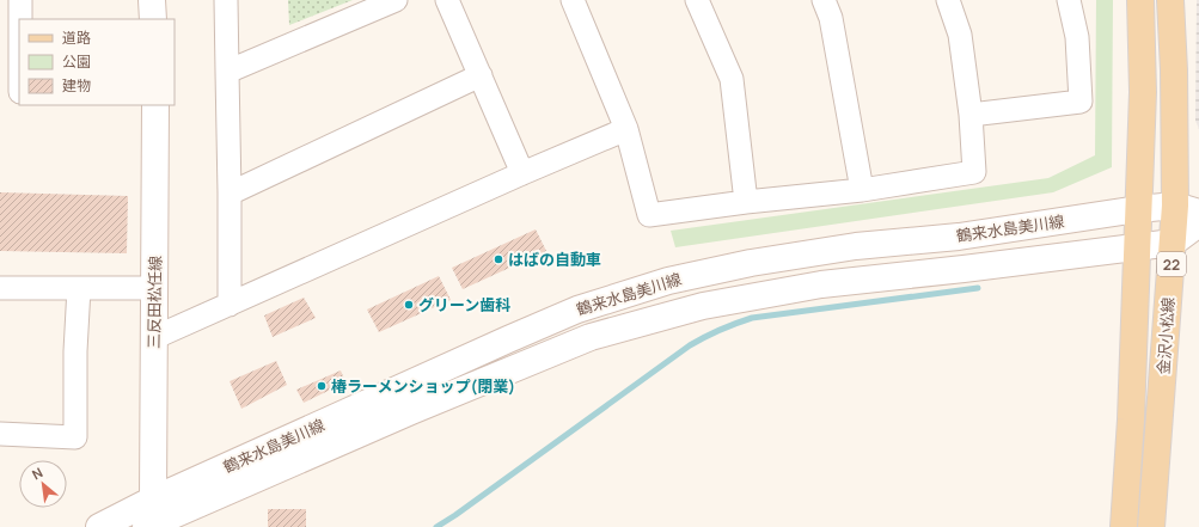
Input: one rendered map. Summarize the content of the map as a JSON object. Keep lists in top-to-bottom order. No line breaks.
{"streets":{"main road":["鶴来水島美川線","22","三反田松任線","金沢小松線"]},"crossings":[["鶴来水島美川線","三反田松任線"],["鶴来水島美川線","金沢小松線"]],"places":["はばの自動車","グリーン歯科","椿ラーメンショップ(閉業)"],"legend":["道路","公園","建物"],"north":"top left"}
